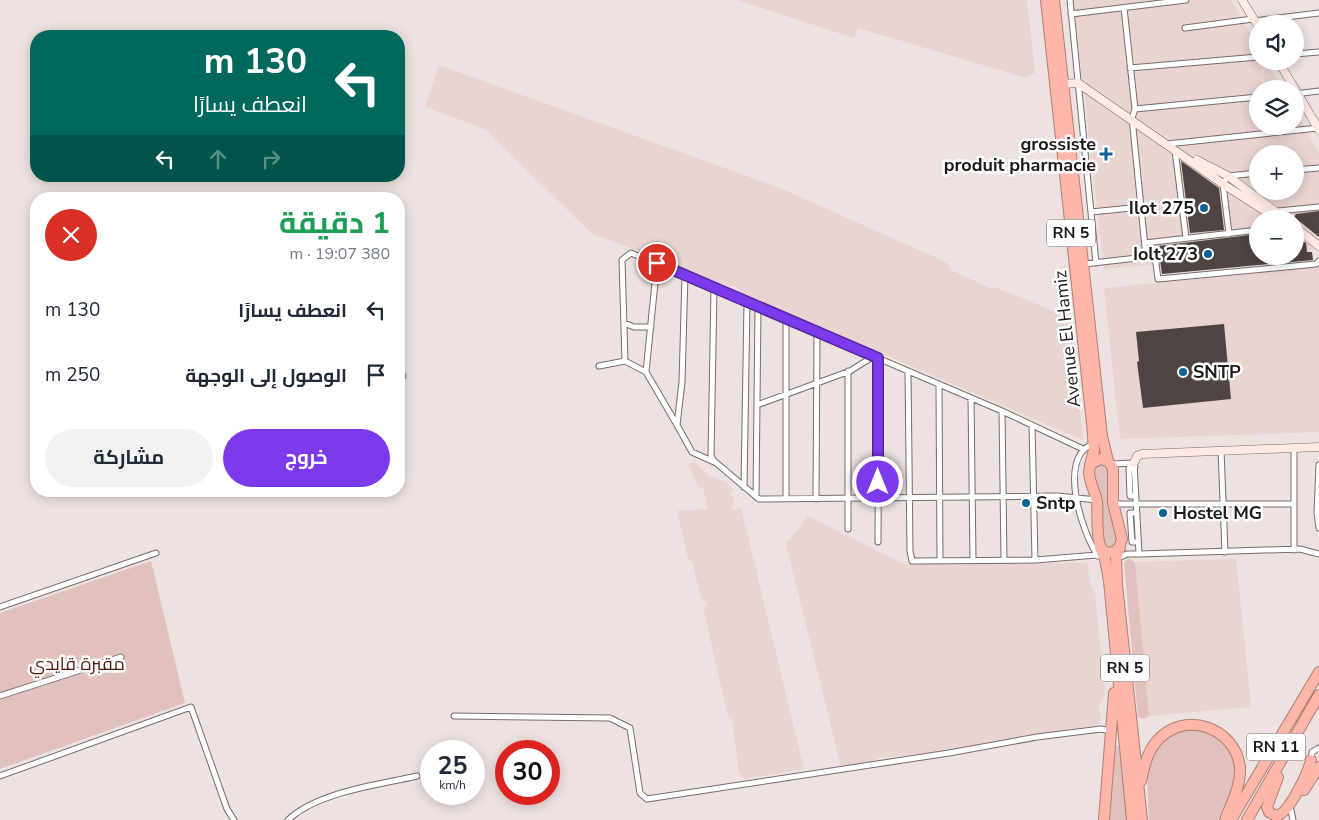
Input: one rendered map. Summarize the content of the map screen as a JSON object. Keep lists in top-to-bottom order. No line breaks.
{"streets":{"highway":["RN 5","Avenue El Hamiz","RN 11"]},"crossings":[["RN 5","Avenue El Hamiz"]],"parks":["مقبرة قايدي"],"places":{"health":["grossiste produit pharmacie"],"other":["Ilot 275","Iolt 273","SNTP","Sntp","Hostel MG"]},"page":{"map_buttons":["+","−"],"turn":["130 m","انعطف يسارًا"],"heading":["1 دقيقة","380 m · 19:07"],"list":[{"name":"انعطف يسارًا","value":"130 m"},{"name":"الوصول إلى الوجهة","value":"250 m"}],"buttons":["خروج","مشاركة"],"speed":"25 km/h","limit":"30"}}
